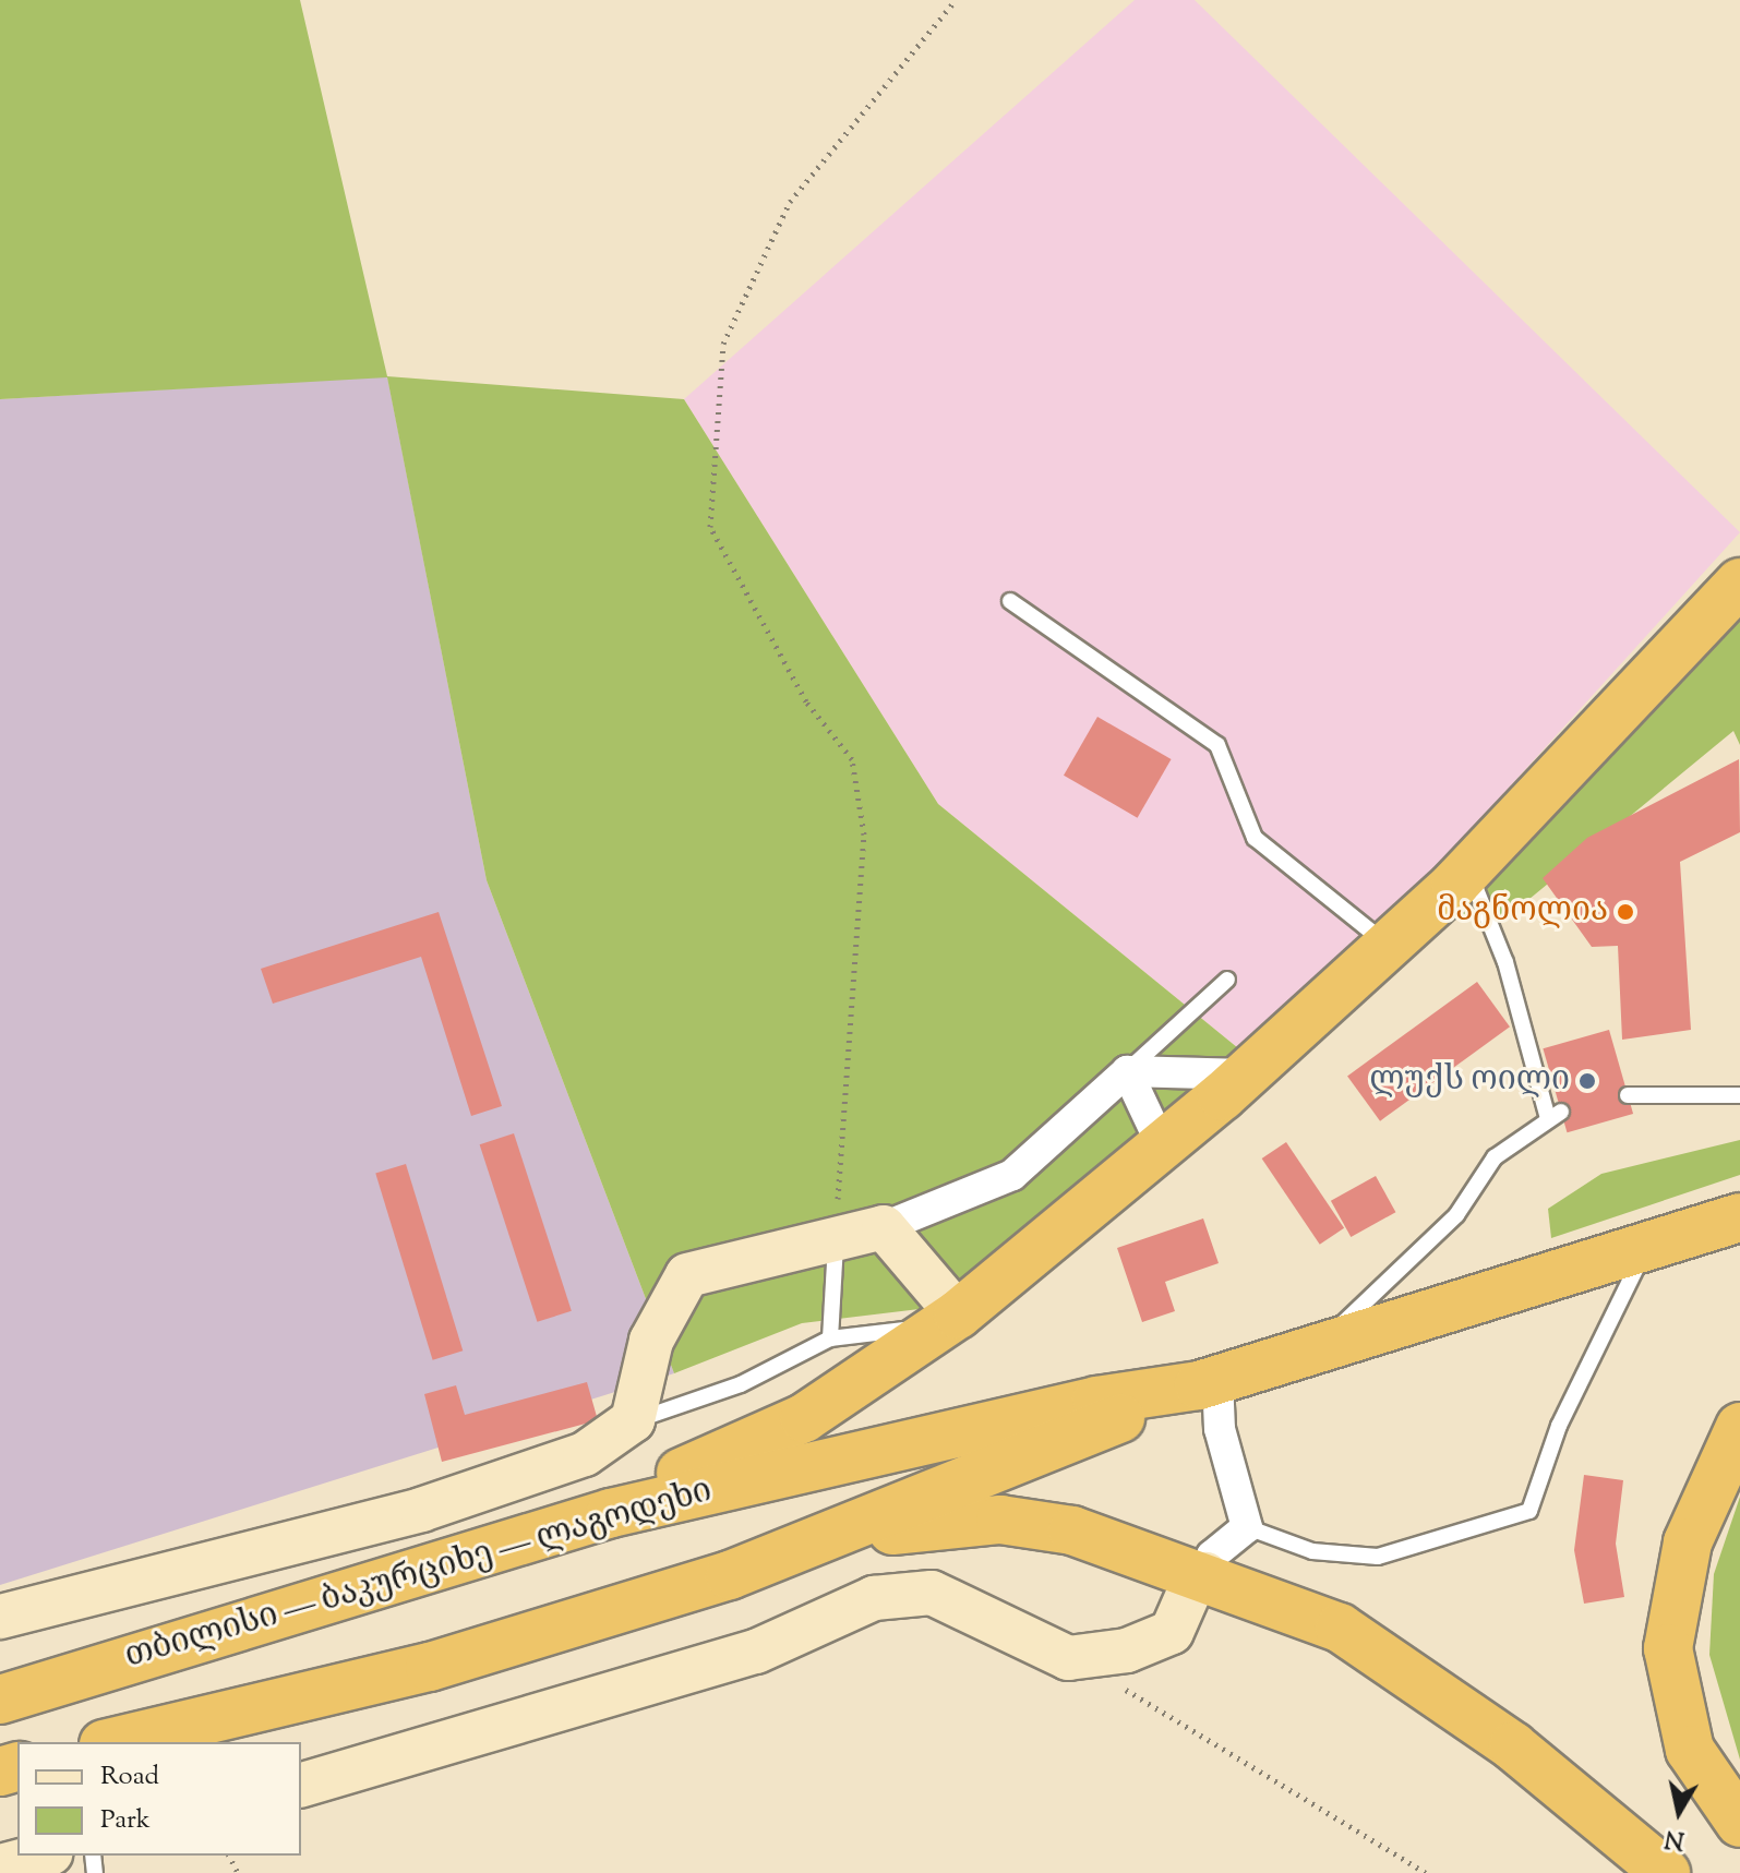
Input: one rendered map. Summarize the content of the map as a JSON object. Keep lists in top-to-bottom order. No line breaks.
{"streets":{"highway":["თბილისი — ბაკურციხე — ლაგოდეხი"]},"places":["მაგნოლია","ლუქს ოილი"],"legend":["Road","Park"],"north":"bottom"}
